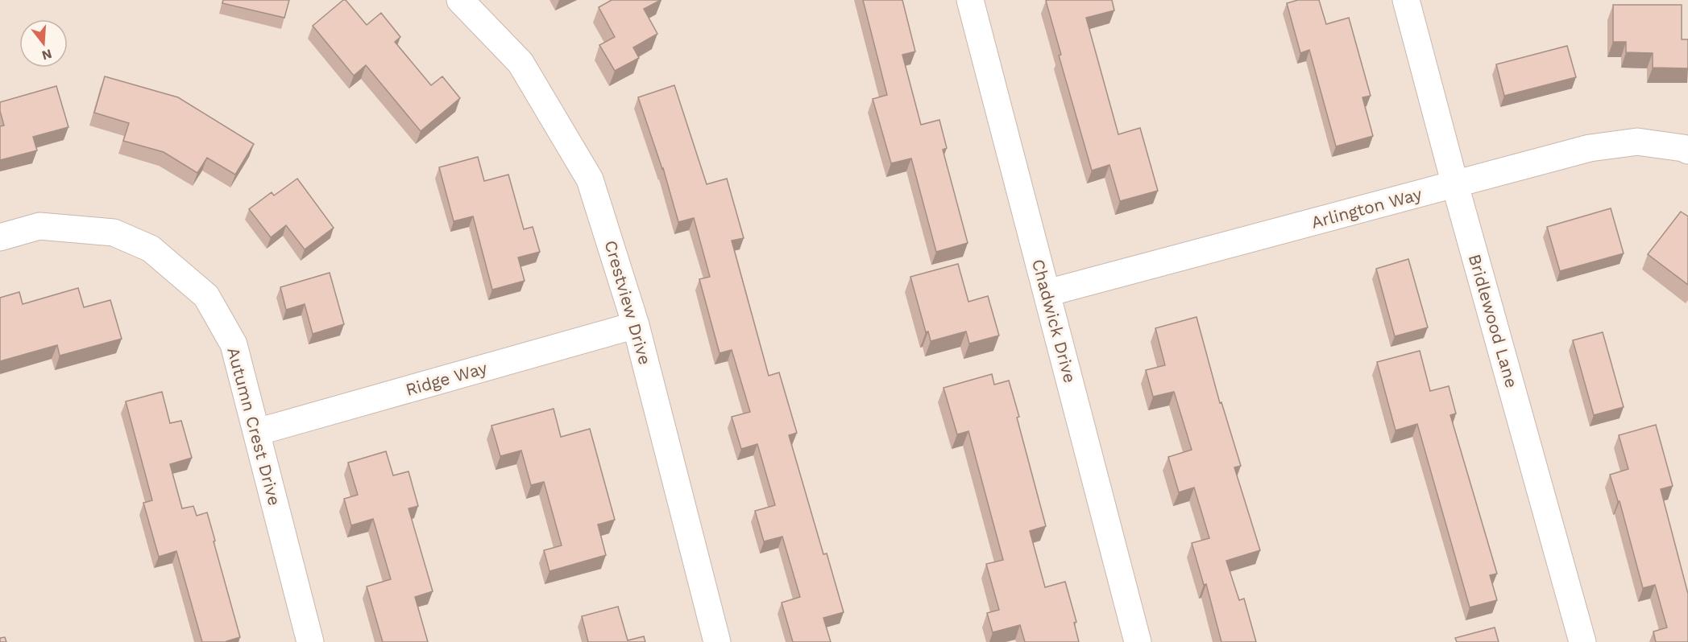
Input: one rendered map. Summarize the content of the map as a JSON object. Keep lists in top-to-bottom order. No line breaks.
{"streets":{"street":["Arlington Way","Crestview Drive","Chadwick Drive","Bridlewood Lane","Ridge Way","Autumn Crest Drive"]},"crossings":[["Arlington Way","Chadwick Drive"],["Arlington Way","Bridlewood Lane"],["Crestview Drive","Ridge Way"],["Ridge Way","Autumn Crest Drive"]],"north":"bottom"}
